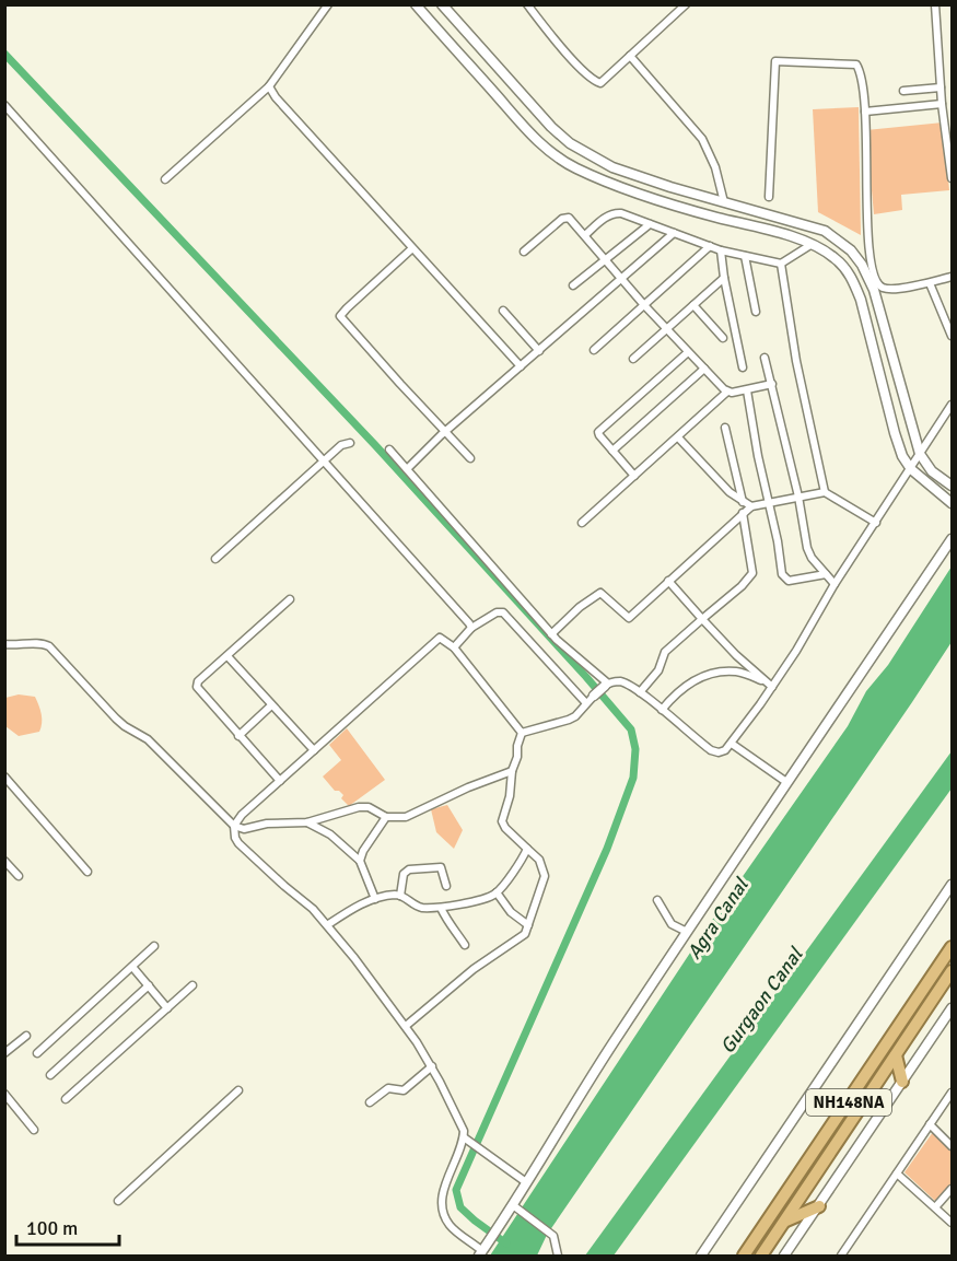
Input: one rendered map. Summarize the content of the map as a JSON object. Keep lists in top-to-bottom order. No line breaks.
{"streets":{"highway":["NH148NA"]},"water":["Agra Canal","Gurgaon Canal"],"scale_bar":"100 m"}
